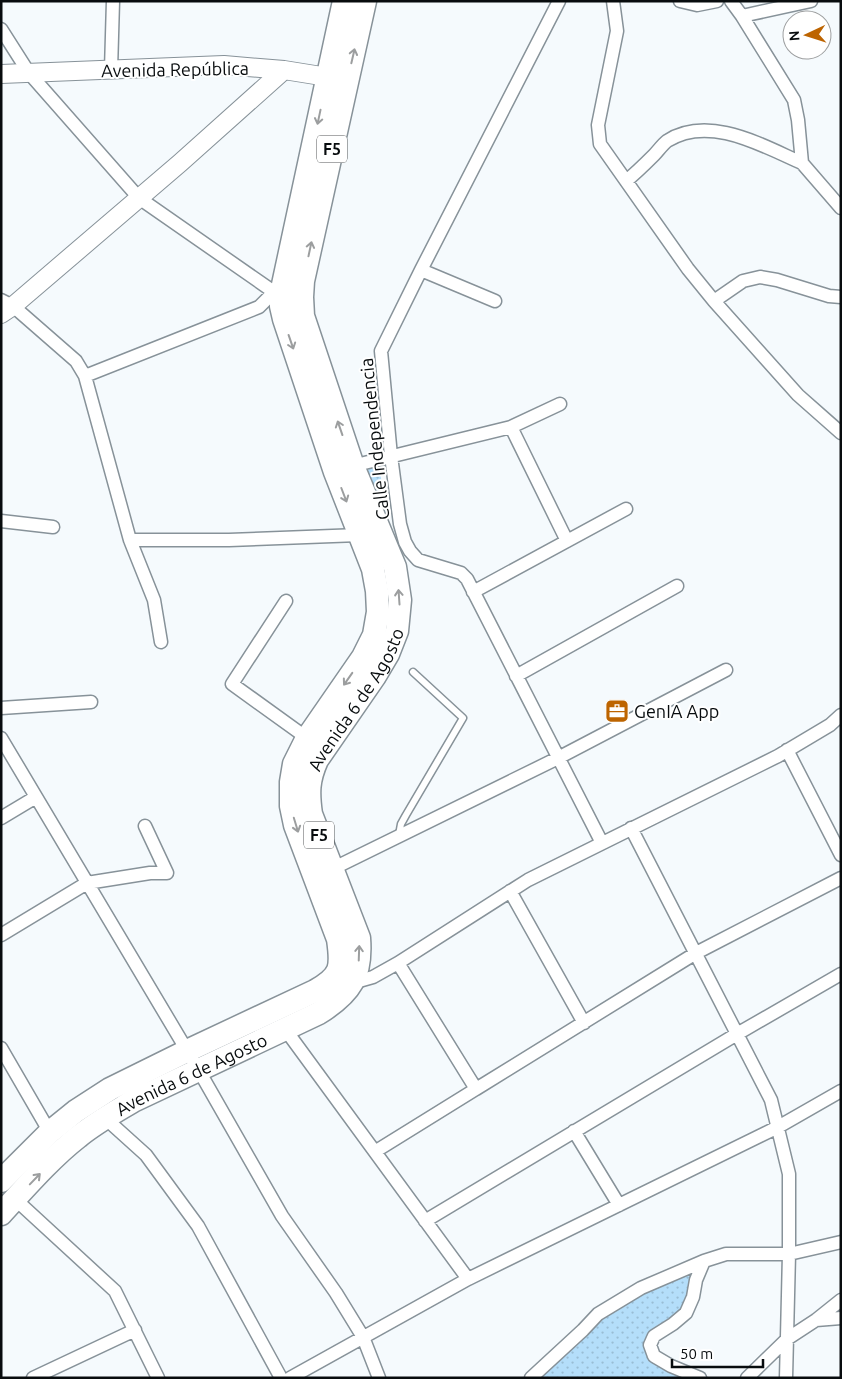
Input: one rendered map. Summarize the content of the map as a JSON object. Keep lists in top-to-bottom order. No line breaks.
{"streets":{"highway":["F5","Avenida 6 de Agosto"],"street":["Avenida República","Calle Independencia"]},"crossings":[["Avenida República","Avenida 6 de Agosto"]],"places":{"office":["GenIA App"]},"scale_bar":"50 m","north":"left"}
